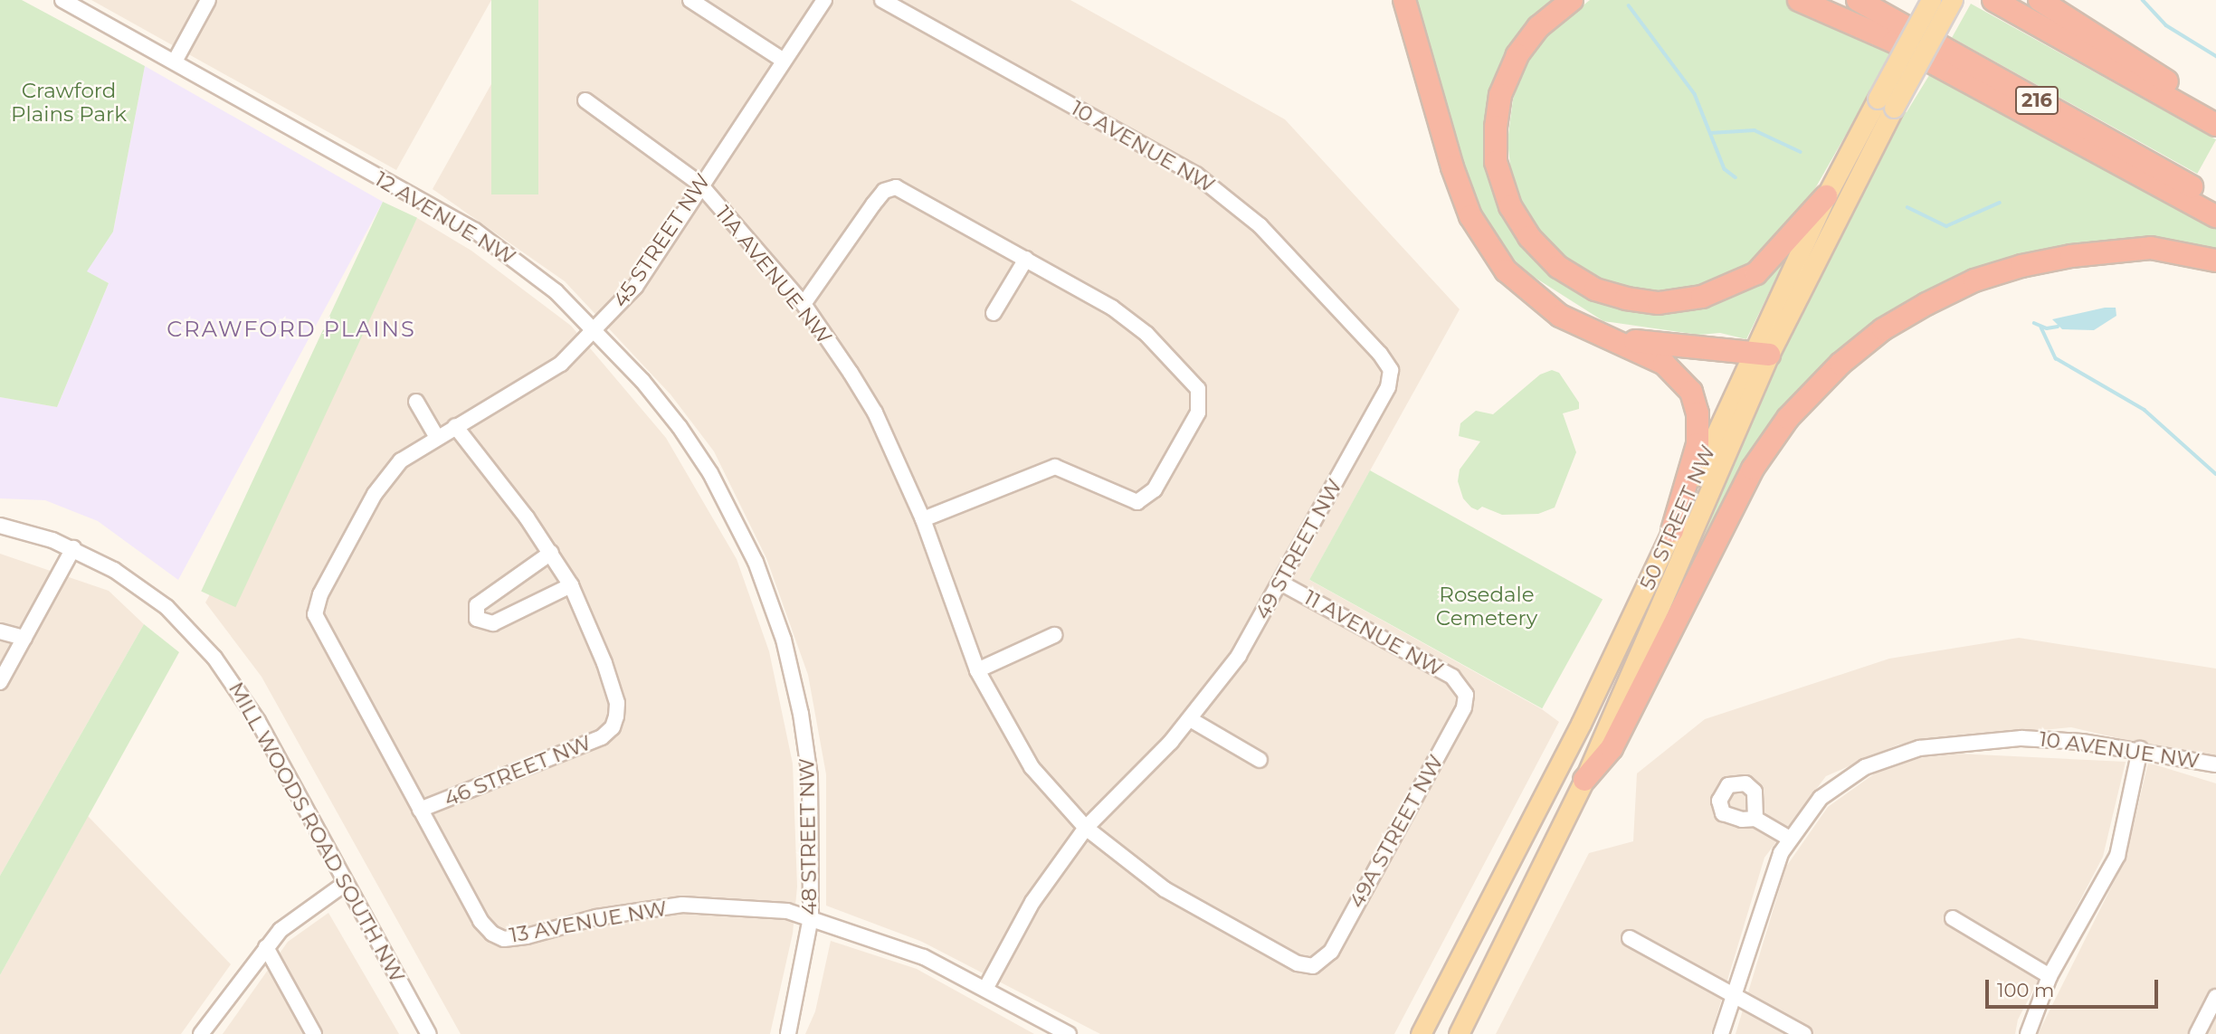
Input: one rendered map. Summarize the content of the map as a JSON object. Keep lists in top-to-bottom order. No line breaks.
{"streets":{"highway":["216"],"main road":["50 STREET NW"],"street":["10 AVENUE NW","12 AVENUE NW","45 STREET NW","11A AVENUE NW","49 STREET NW","11 AVENUE NW","46 STREET NW","49A STREET NW","MILL WOODS ROAD SOUTH NW","48 STREET NW","13 AVENUE NW"]},"crossings":[["10 AVENUE NW","49 STREET NW"],["12 AVENUE NW","45 STREET NW"],["12 AVENUE NW","48 STREET NW"],["45 STREET NW","11A AVENUE NW"],["45 STREET NW","13 AVENUE NW"],["11A AVENUE NW","49 STREET NW"],["11A AVENUE NW","49A STREET NW"],["49 STREET NW","11 AVENUE NW"],["49 STREET NW","13 AVENUE NW"],["11 AVENUE NW","49A STREET NW"],["46 STREET NW","13 AVENUE NW"],["48 STREET NW","13 AVENUE NW"]],"districts":["CRAWFORD PLAINS"],"parks":["Crawford Plains Park","Rosedale Cemetery"],"scale_bar":"100 m"}
